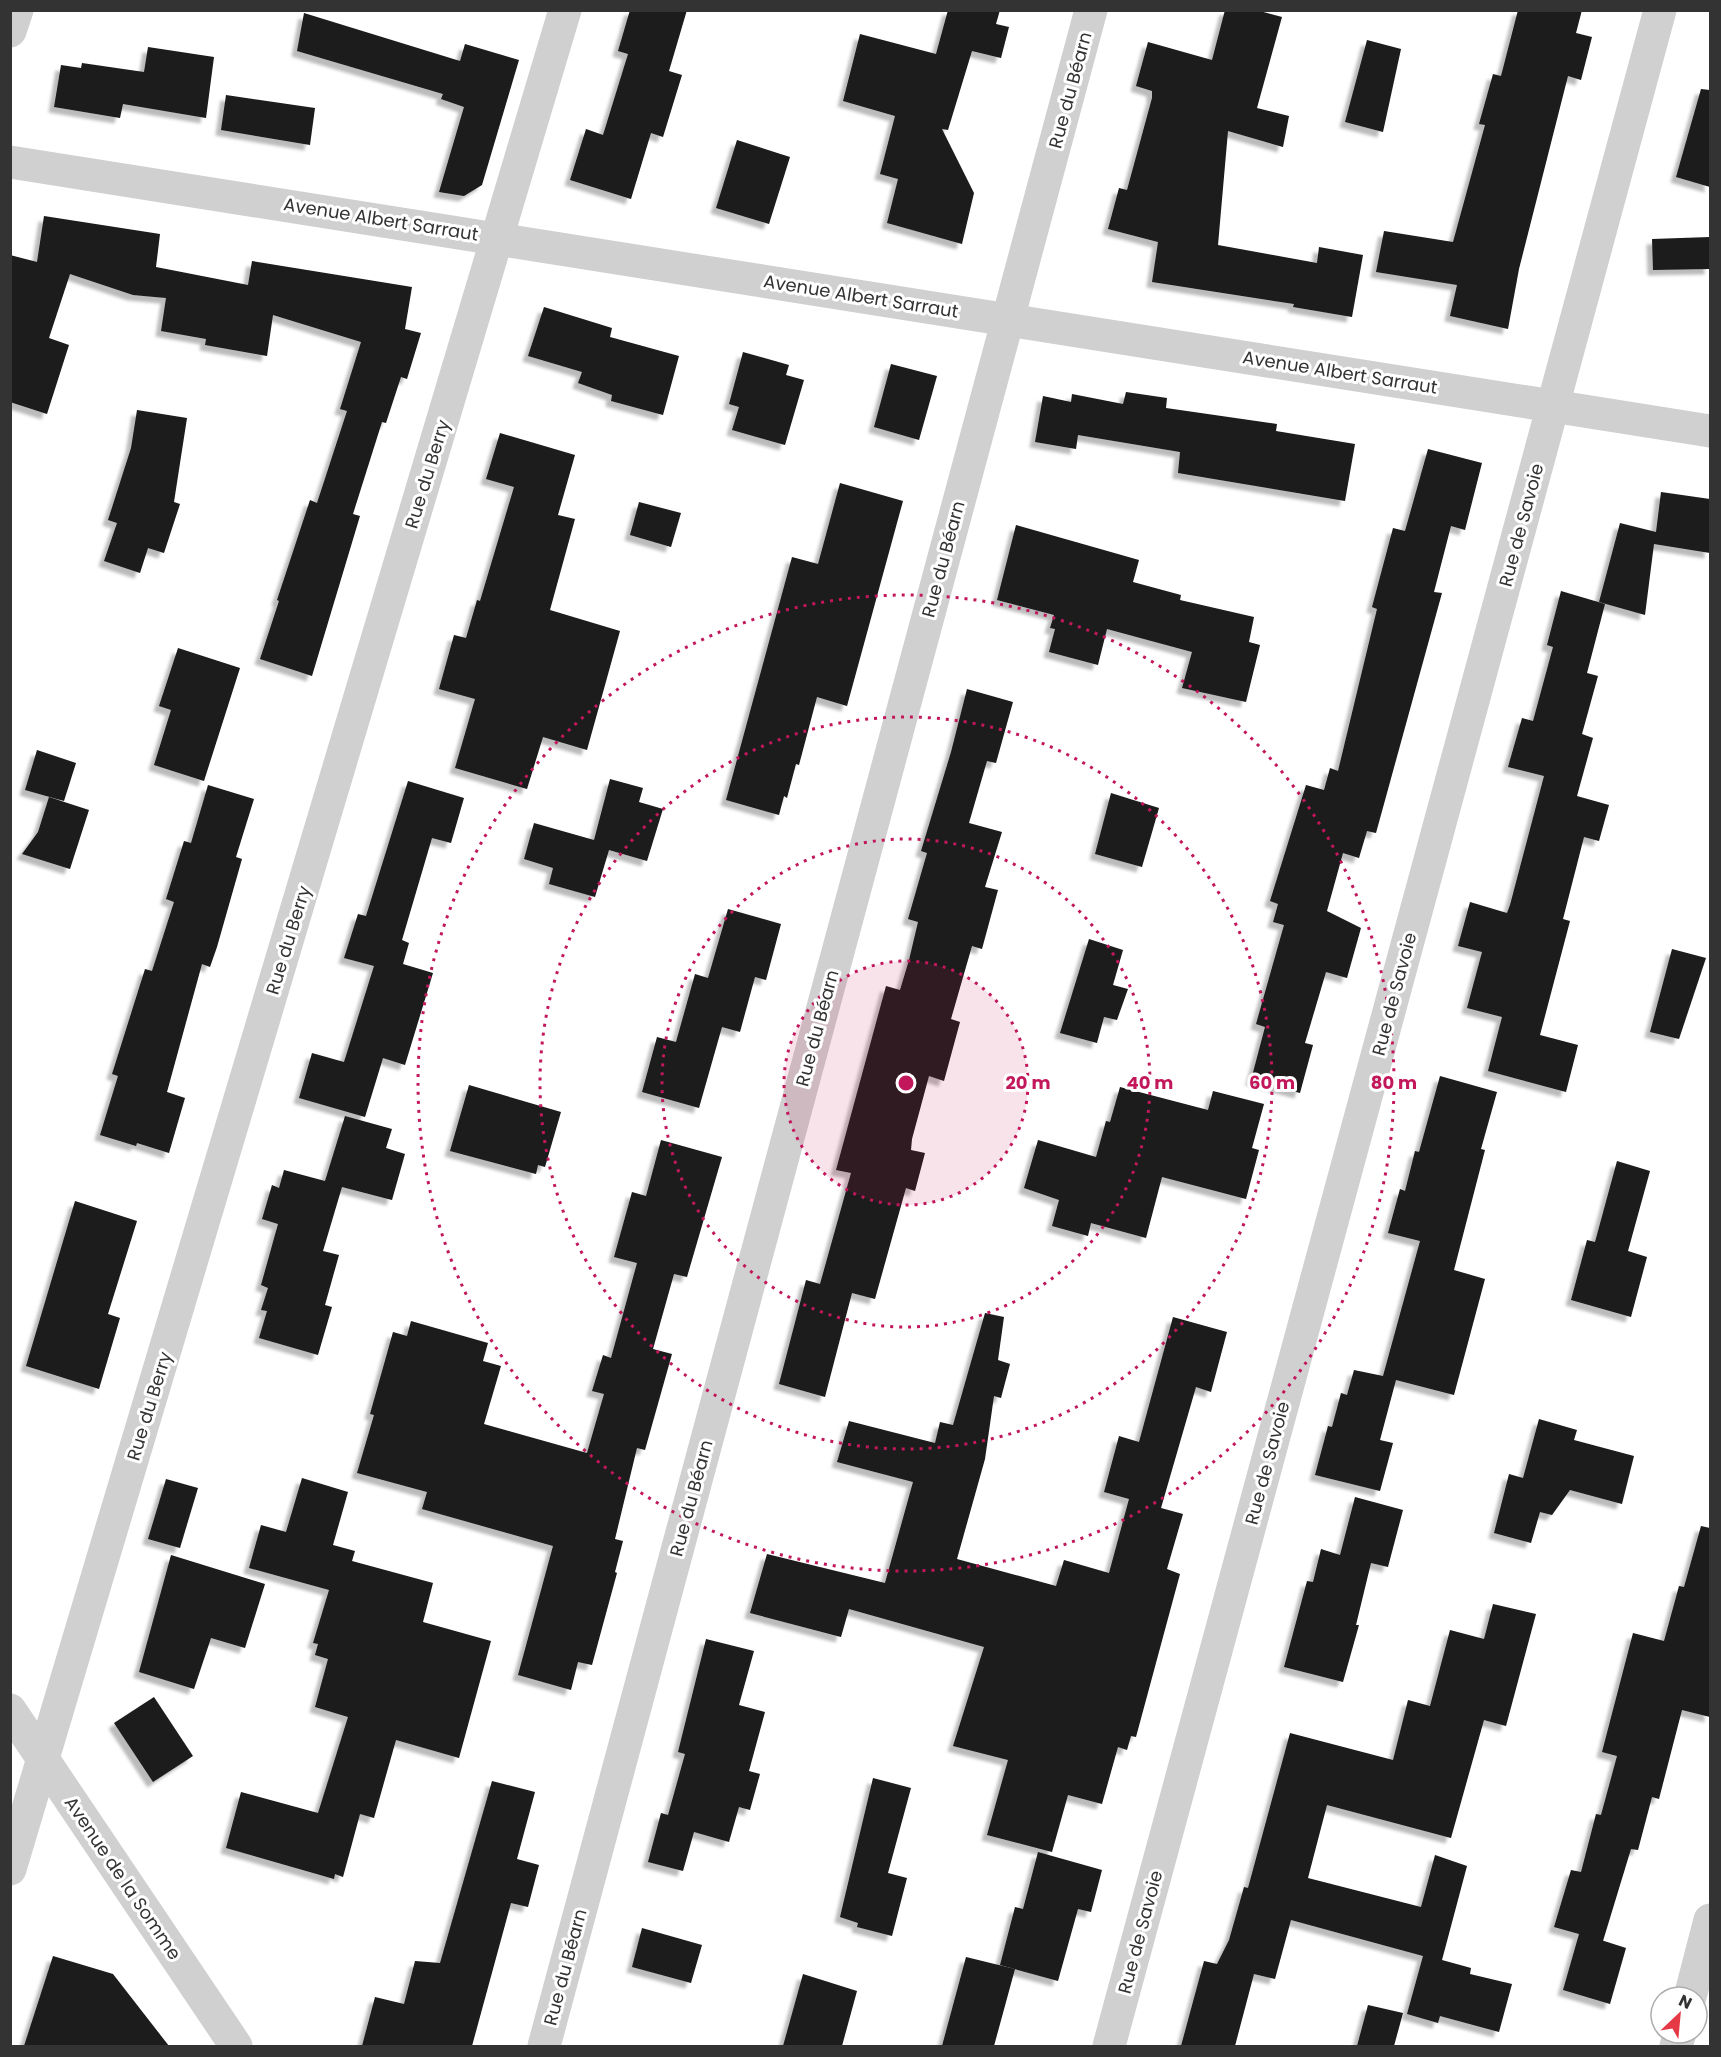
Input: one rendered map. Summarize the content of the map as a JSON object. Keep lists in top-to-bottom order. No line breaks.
{"streets":{"street":["Rue du Béarn","Avenue Albert Sarraut","Rue du Berry","Rue de Savoie","Avenue de la Somme"]},"crossings":[["Rue du Béarn","Avenue Albert Sarraut"],["Avenue Albert Sarraut","Rue du Berry"],["Avenue Albert Sarraut","Rue de Savoie"],["Rue du Berry","Avenue de la Somme"]],"north":"top right","rings":["20 m","40 m","60 m","80 m"]}
